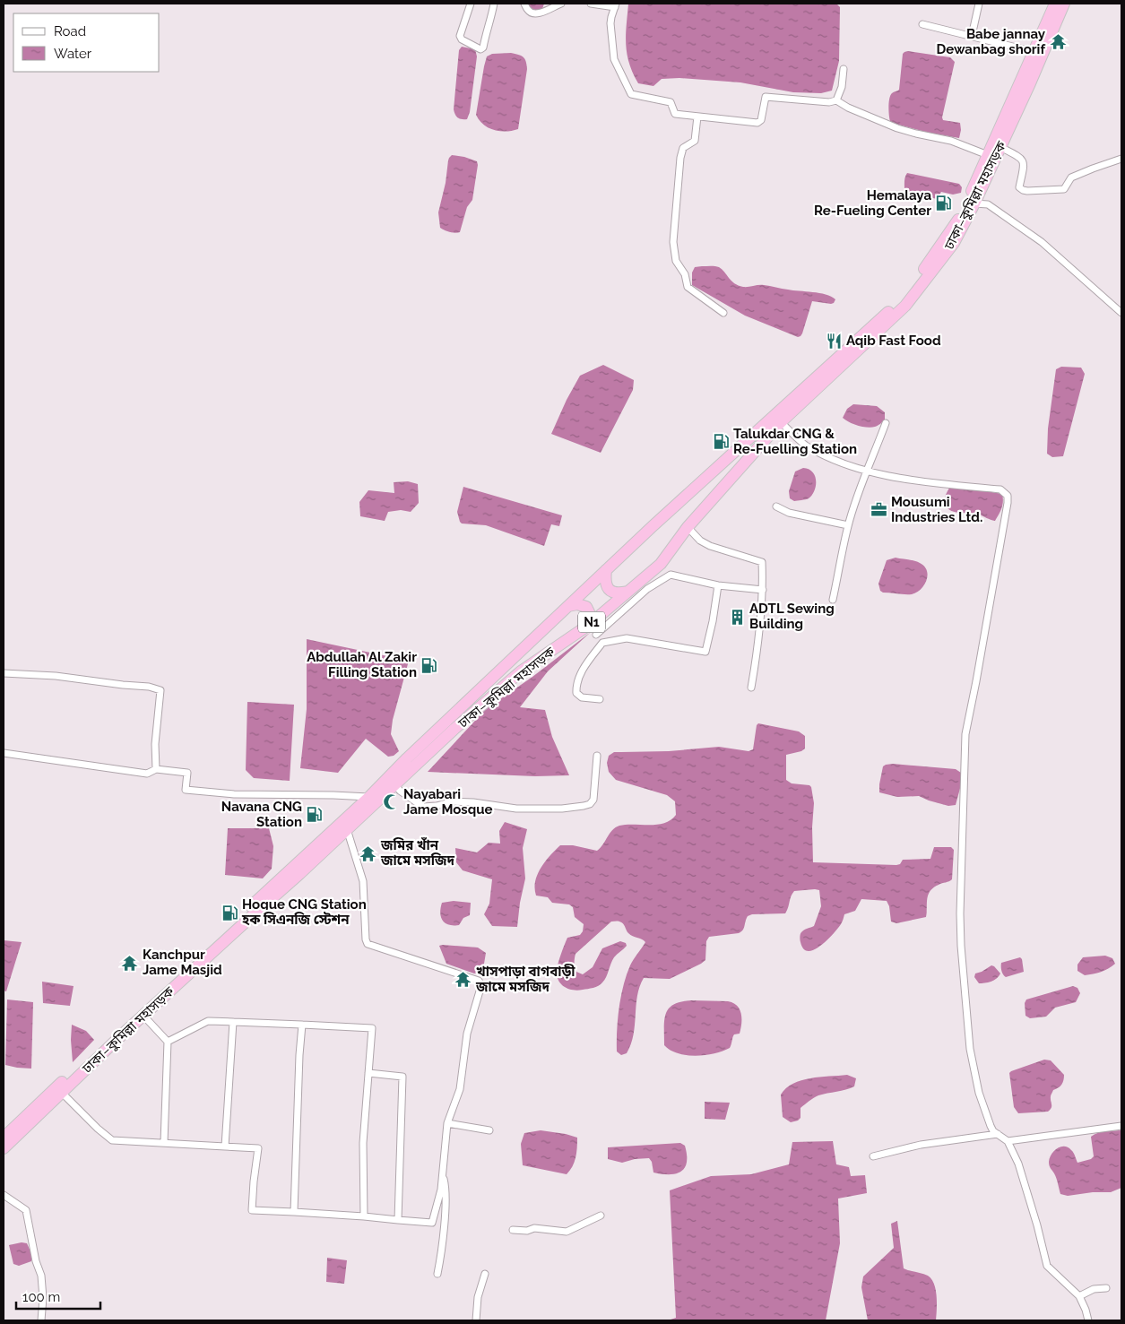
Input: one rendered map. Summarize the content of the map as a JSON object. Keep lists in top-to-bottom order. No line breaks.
{"streets":{"highway":["ঢাকা–কুমিল্লা মহাসড়ক","N1"]},"places":{"temple":["Babe jannay Dewanbag shorif","জমির খাঁন জামে মসজিদ","Kanchpur Jame Masjid","খাসপাড়া বাগবাড়ী জামে মসজিদ"],"fuel station":["Hemalaya Re-Fueling Center","Talukdar CNG & Re-Fuelling Station","Abdullah Al Zakir Filling Station","Navana CNG Station","Hoque CNG Station হক সিএনজি স্টেশন"],"restaurant":["Aqib Fast Food"],"office":["Mousumi Industries Ltd."],"building":["ADTL Sewing Building"],"mosque":["Nayabari Jame Mosque"]},"legend":["Road","Water"],"scale_bar":"100 m"}
